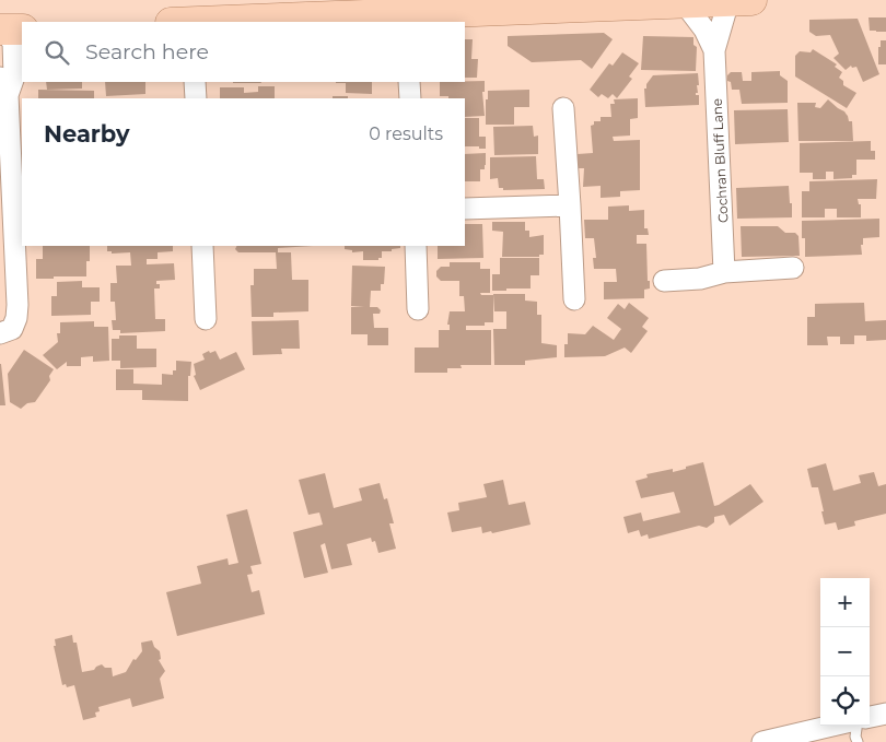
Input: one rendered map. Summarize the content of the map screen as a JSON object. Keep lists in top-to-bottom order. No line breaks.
{"streets":{"street":["Cochran Bluff Lane"]},"page":{"search":"Search here","heading":["Nearby","0 results"],"map_buttons":["+","−"]}}
